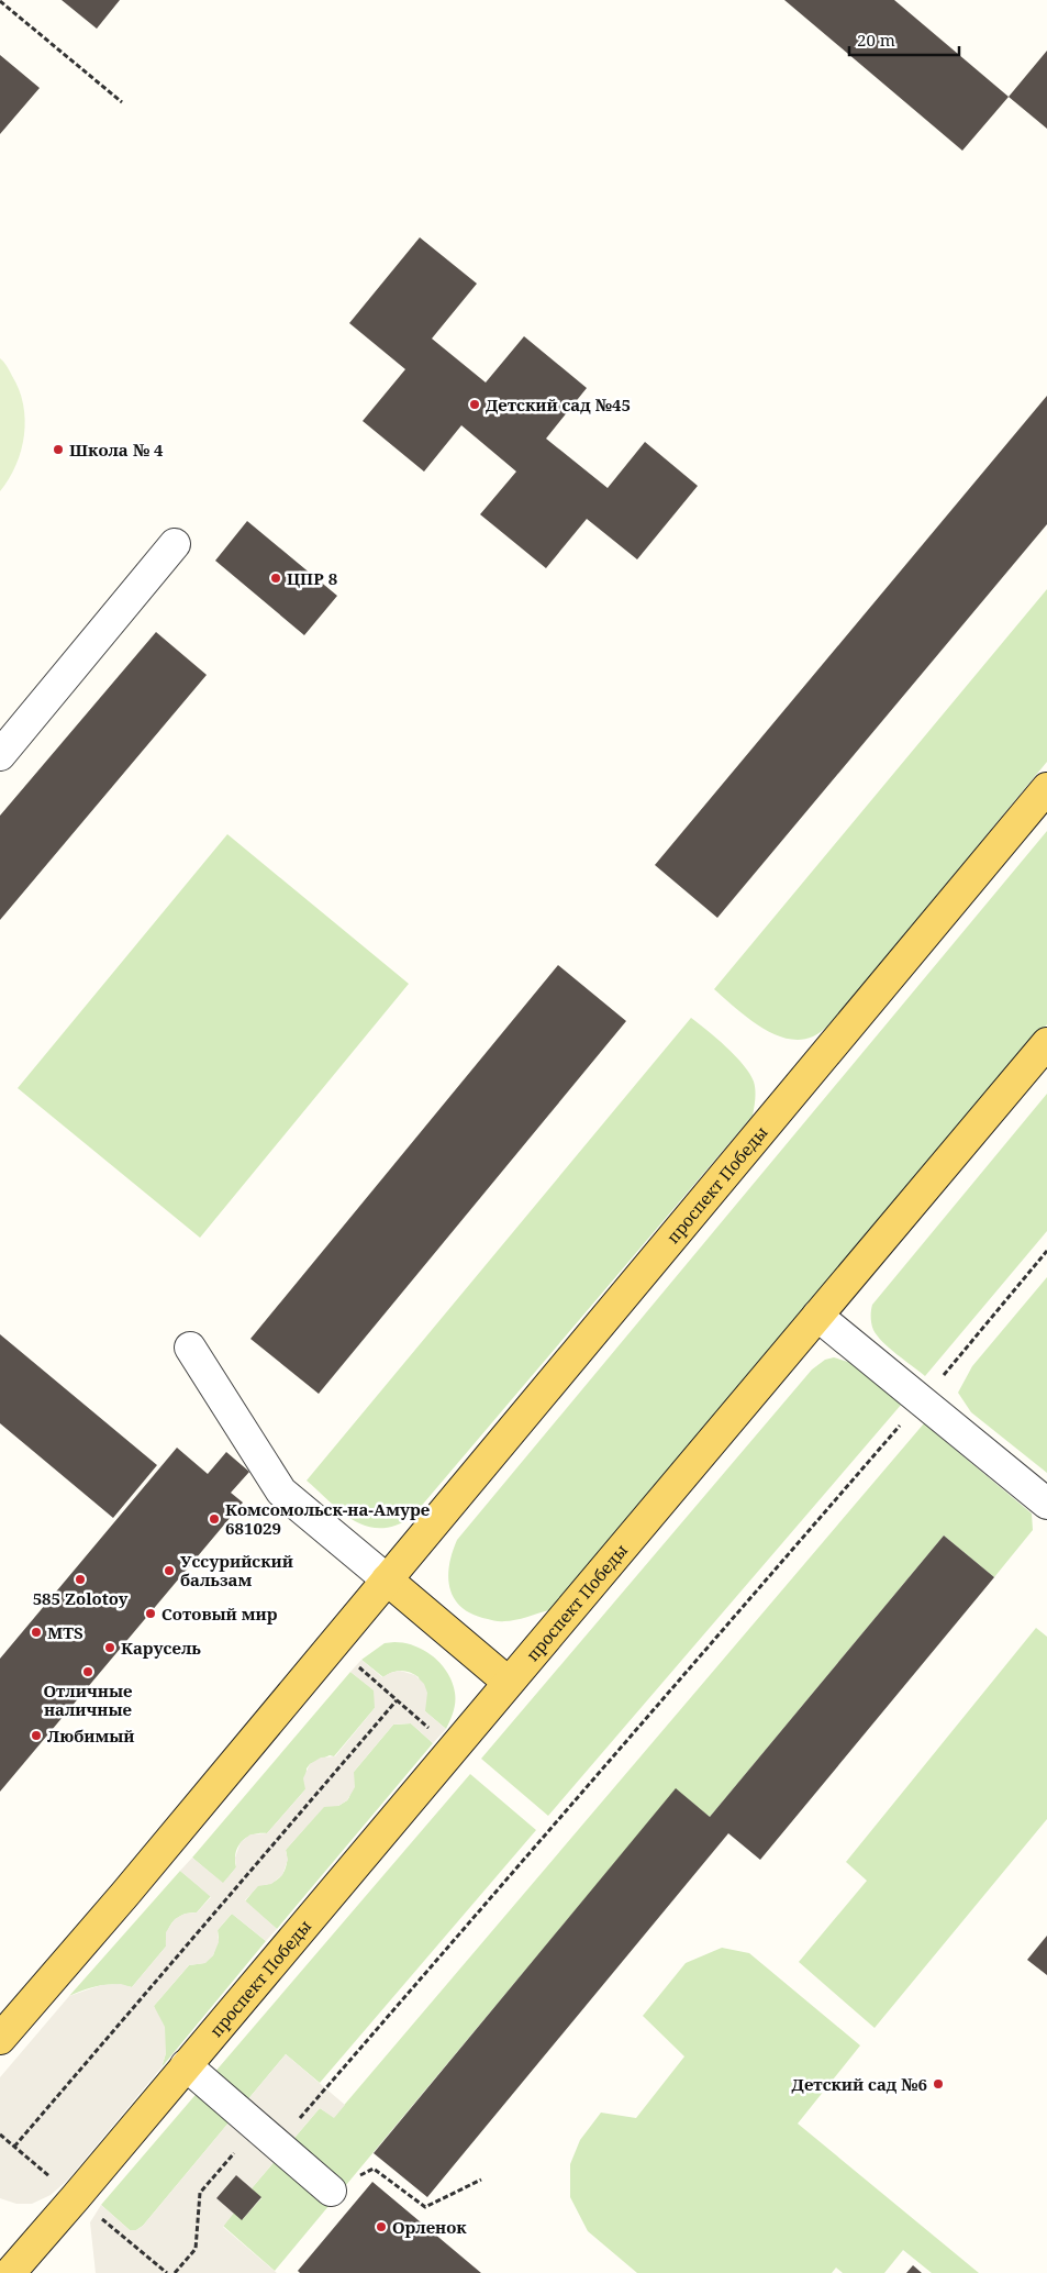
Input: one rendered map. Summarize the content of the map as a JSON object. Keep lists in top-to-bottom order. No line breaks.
{"streets":{"main road":["проспект Победы"]},"places":["Детский сад №45","Школа № 4","ЦПР 8","Комсомольск-на-Амуре 681029","Уссурийский бальзам","585 Zolotoy","Сотовый мир","MTS","Карусель","Отличные наличные","Любимый","Детский сад №6","Орленок"],"scale_bar":"20 m"}
